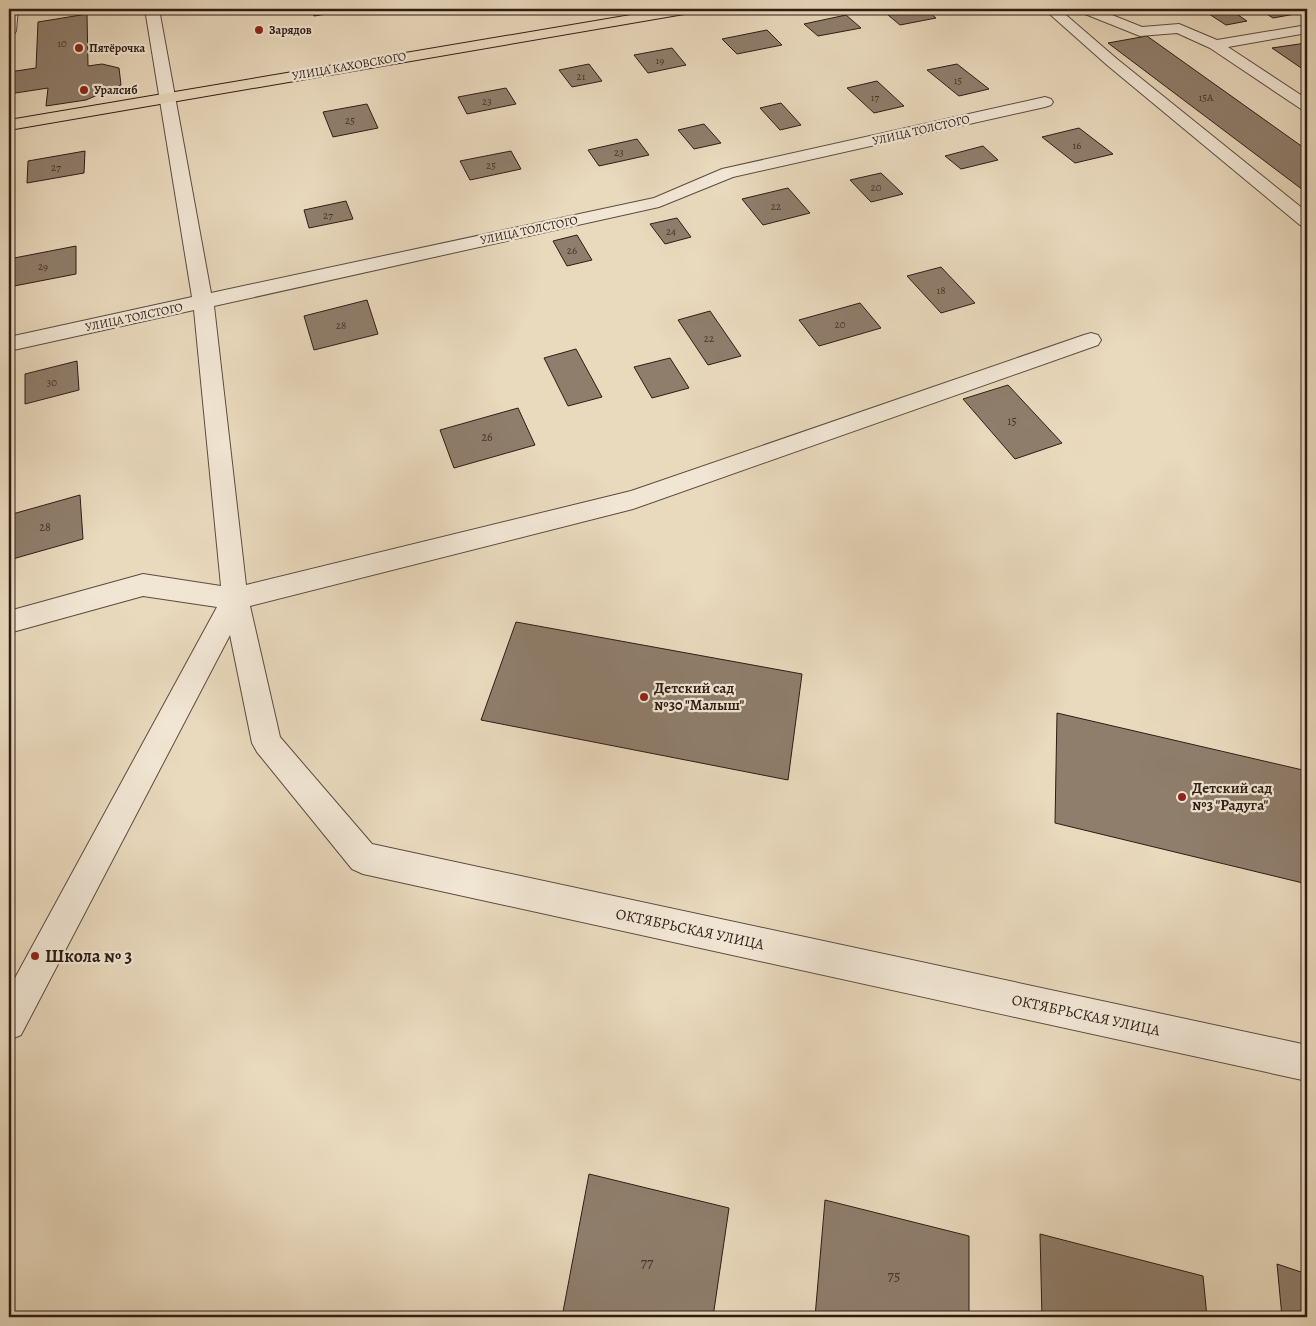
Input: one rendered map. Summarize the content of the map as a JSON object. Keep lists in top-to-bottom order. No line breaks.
{"streets":{"main road":["УЛИЦА КАХОВСКОГО"],"street":["УЛИЦА ТОЛСТОГО","ОКТЯБРЬСКАЯ УЛИЦА"]},"crossings":[["УЛИЦА КАХОВСКОГО","ОКТЯБРЬСКАЯ УЛИЦА"],["УЛИЦА ТОЛСТОГО","ОКТЯБРЬСКАЯ УЛИЦА"]],"places":["Зарядов","Пятёрочка","Уралсиб","Детский сад №30 \"Малыш\"","Детский сад №3 \"Радуга\"","Школа № 3"],"house_numbers":["10","19","21","15","17","15А","23","25","16","23","25","27","20","22","27","24","26","29","18","20","28","22","30","15","26","28","77","75"]}
